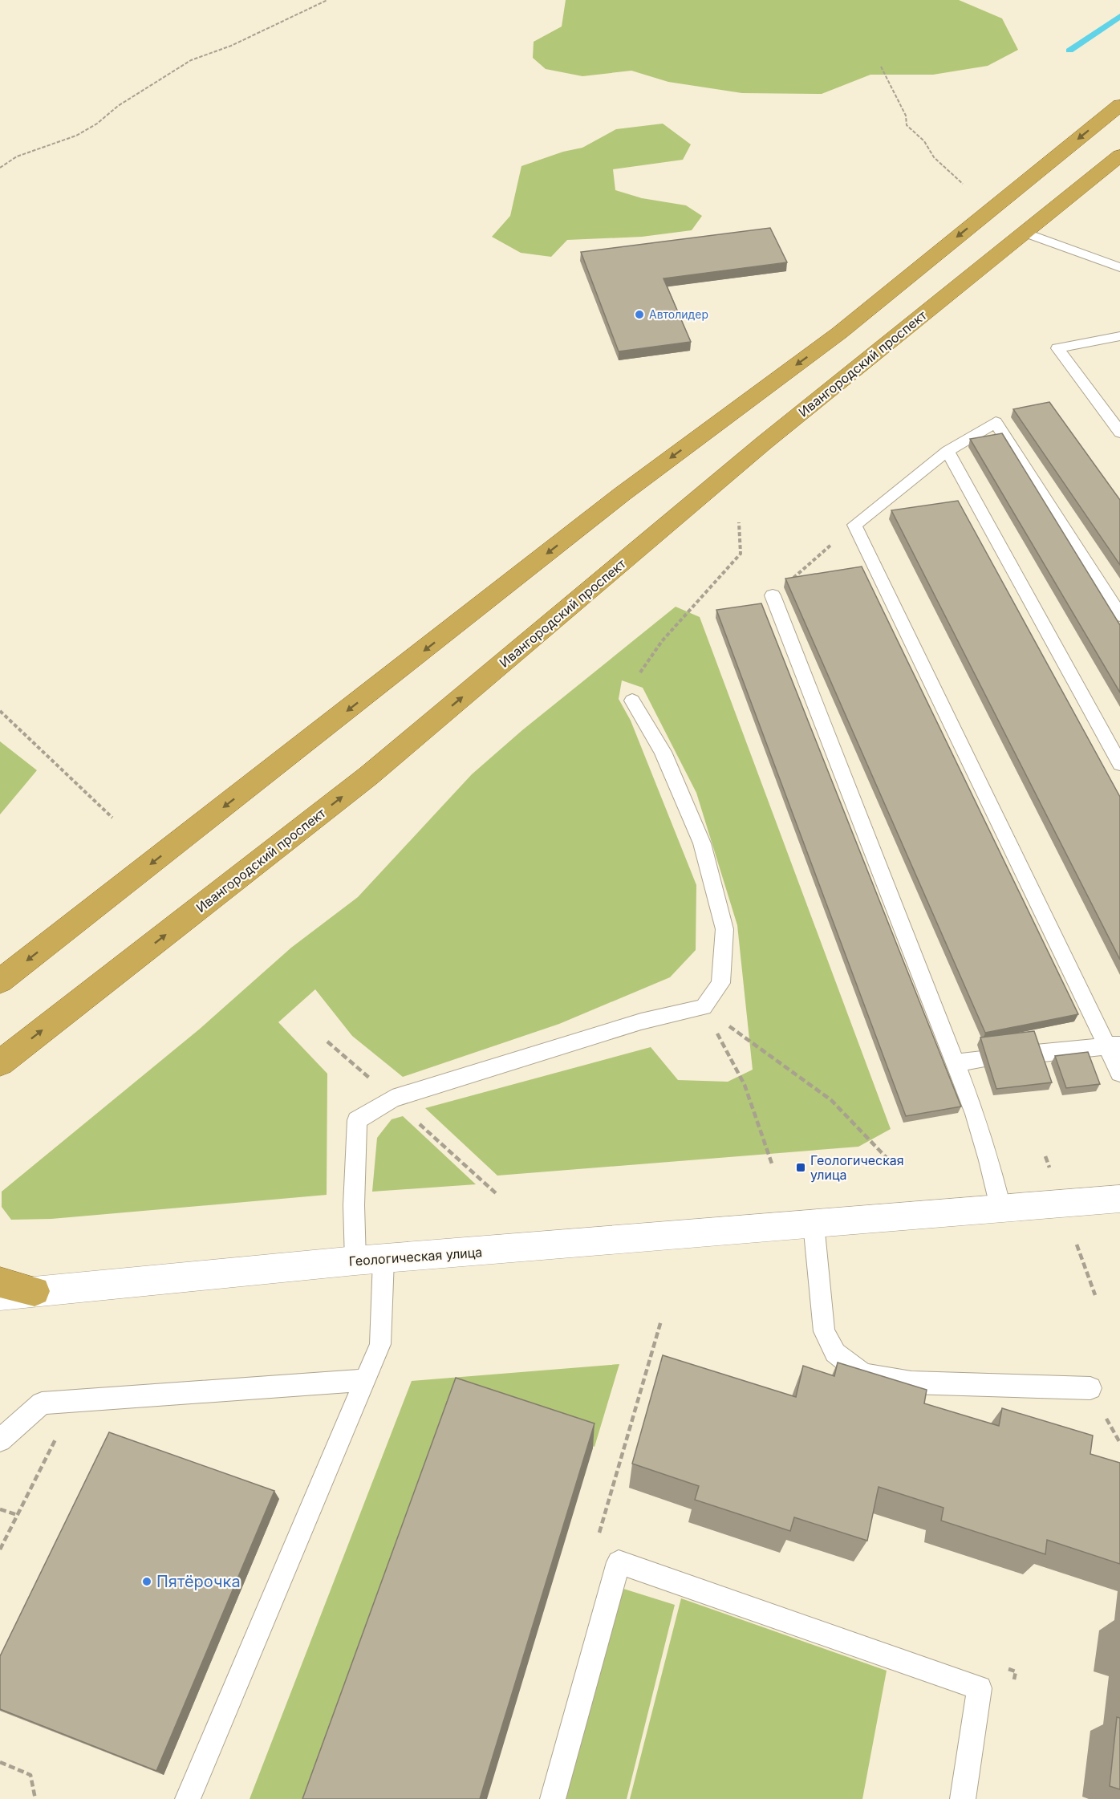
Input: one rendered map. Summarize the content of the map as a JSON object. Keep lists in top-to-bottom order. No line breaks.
{"streets":{"highway":["Ивангородский проспект"],"street":["Геологическая улица"]},"places":{"other":["Автолидер","Пятёрочка"],"transit":["Геологическая улица"]}}
